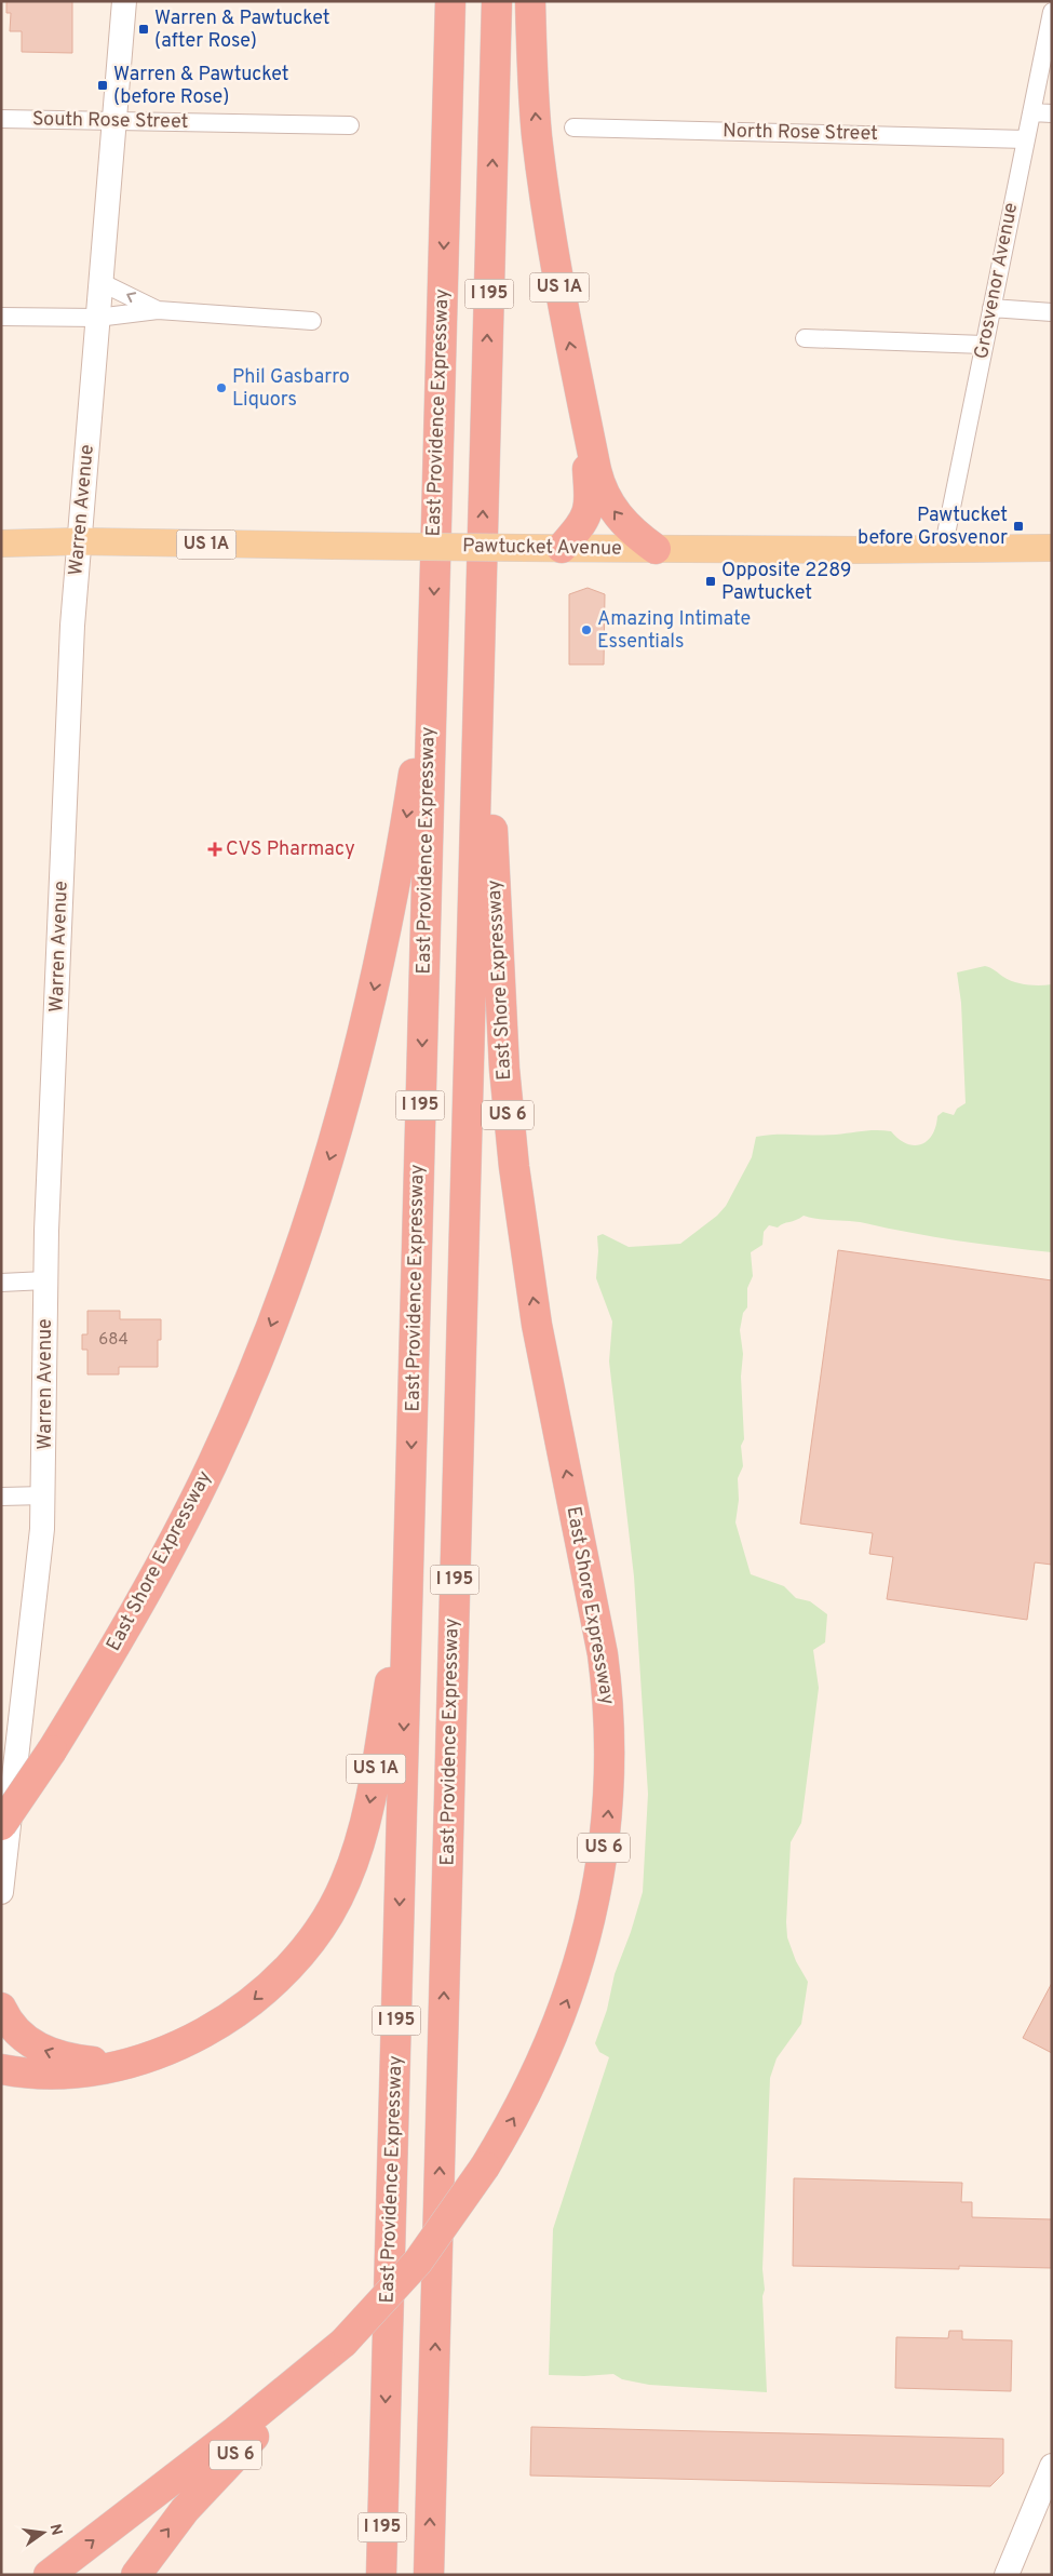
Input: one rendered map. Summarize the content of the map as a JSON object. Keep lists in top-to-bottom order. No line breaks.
{"streets":{"highway":["US 1A","I 195","East Providence Expressway","East Shore Expressway","US 6"],"main road":["Warren Avenue","Pawtucket Avenue"],"street":["South Rose Street","North Rose Street","Grosvenor Avenue"]},"crossings":[["South Rose Street","Warren Avenue"],["North Rose Street","Grosvenor Avenue"],["Grosvenor Avenue","Pawtucket Avenue"],["US 1A","East Providence Expressway"],["US 1A","Pawtucket Avenue"],["East Providence Expressway","East Shore Expressway"],["Warren Avenue","Pawtucket Avenue"],["East Shore Expressway","US 6"]],"places":{"transit":["Warren & Pawtucket (after Rose)","Warren & Pawtucket (before Rose)","Pawtucket before Grosvenor","Opposite 2289 Pawtucket"],"other":["Phil Gasbarro Liquors","Amazing Intimate Essentials"],"health":["CVS Pharmacy"]},"house_numbers":["684"],"north":"right"}
